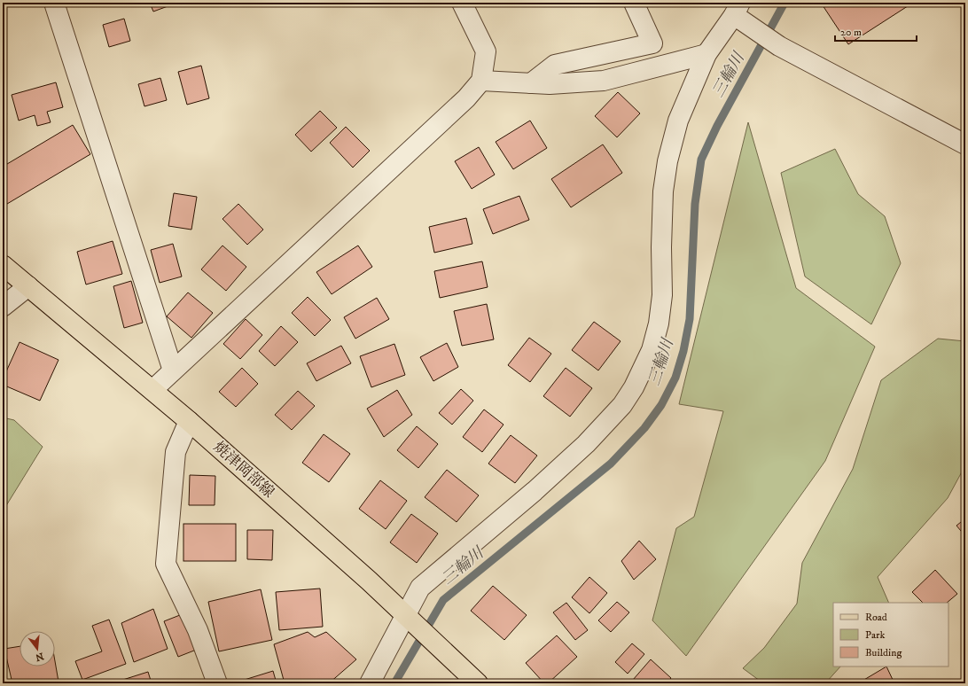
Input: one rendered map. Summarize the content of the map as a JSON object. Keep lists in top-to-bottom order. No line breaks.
{"streets":{"main road":["焼津岡部線"]},"water":["三輪川"],"legend":["Road","Park","Building"],"scale_bar":"20 m","north":"bottom"}
